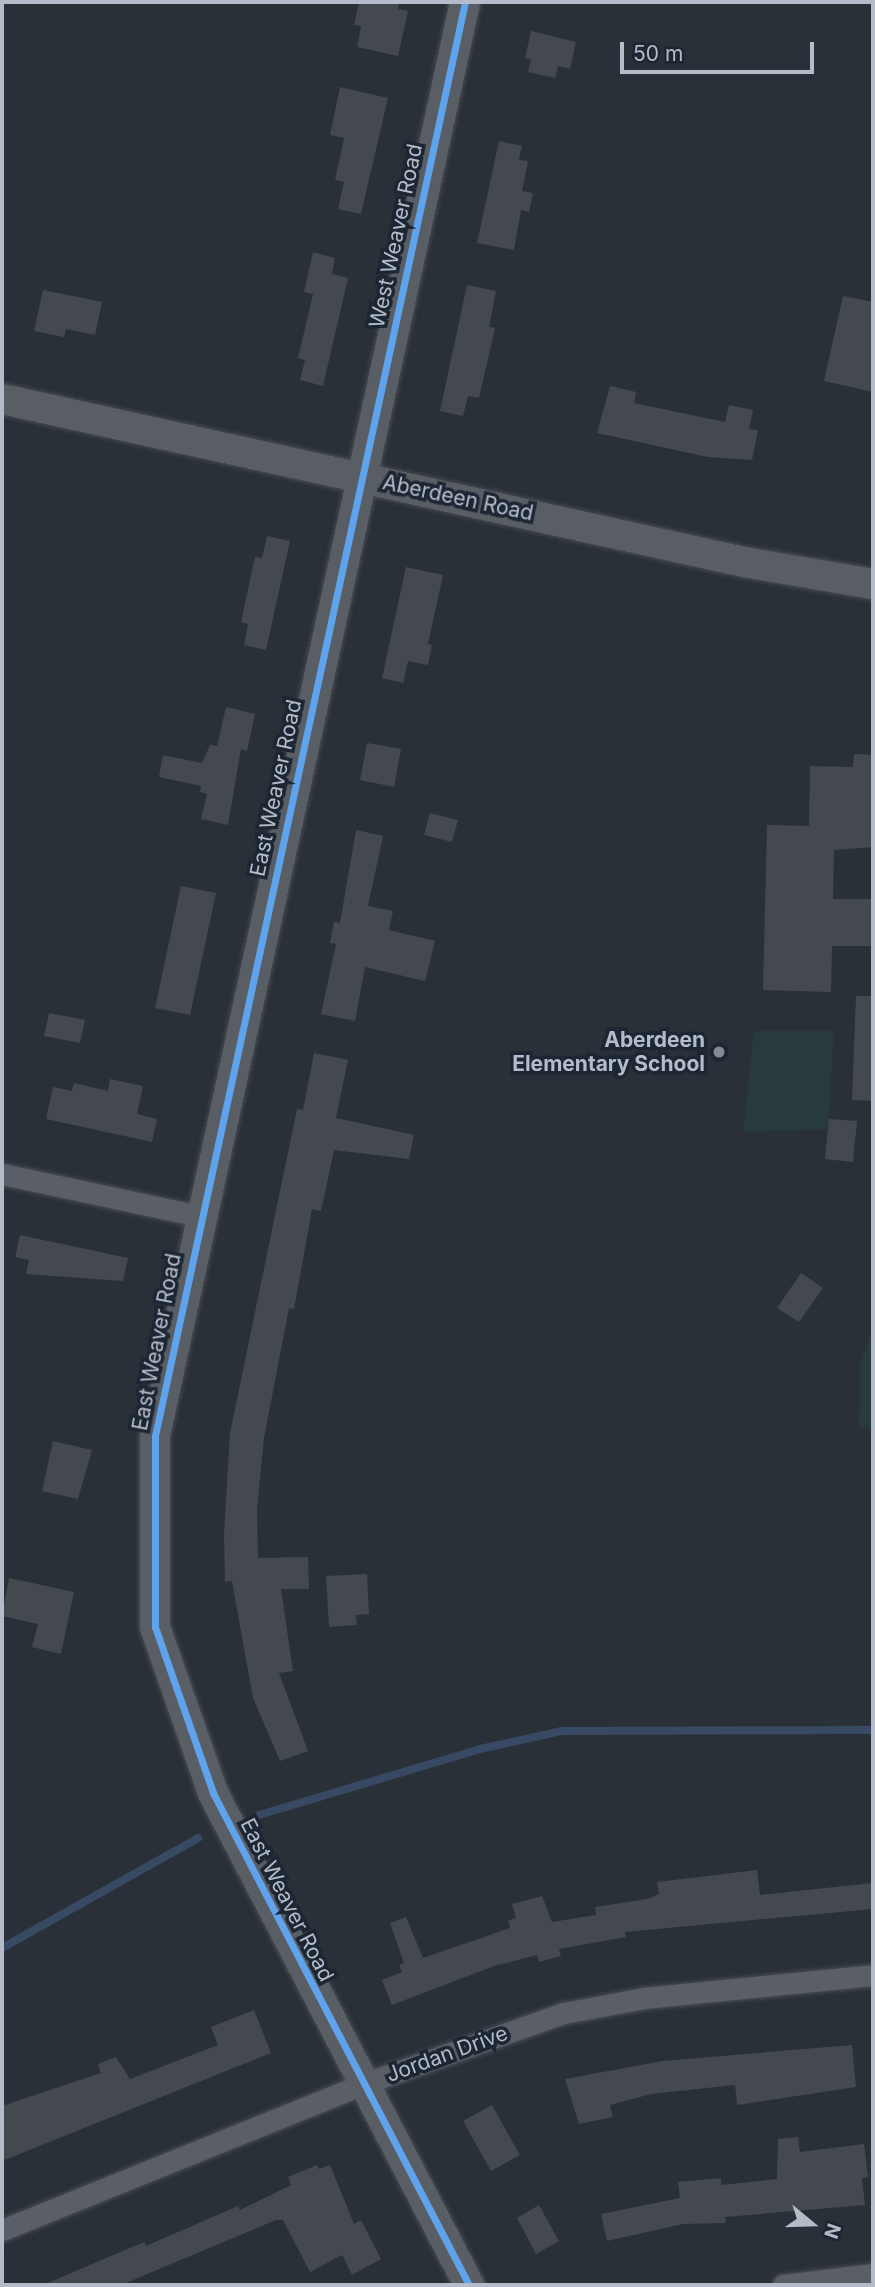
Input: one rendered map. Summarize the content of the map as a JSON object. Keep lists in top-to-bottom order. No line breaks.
{"streets":{"street":["West Weaver Road","Aberdeen Road","East Weaver Road","Jordan Drive"]},"crossings":[["West Weaver Road","Aberdeen Road"],["West Weaver Road","East Weaver Road"],["Aberdeen Road","East Weaver Road"],["East Weaver Road","Jordan Drive"]],"places":["Aberdeen Elementary School"],"scale_bar":"50 m","north":"right"}
